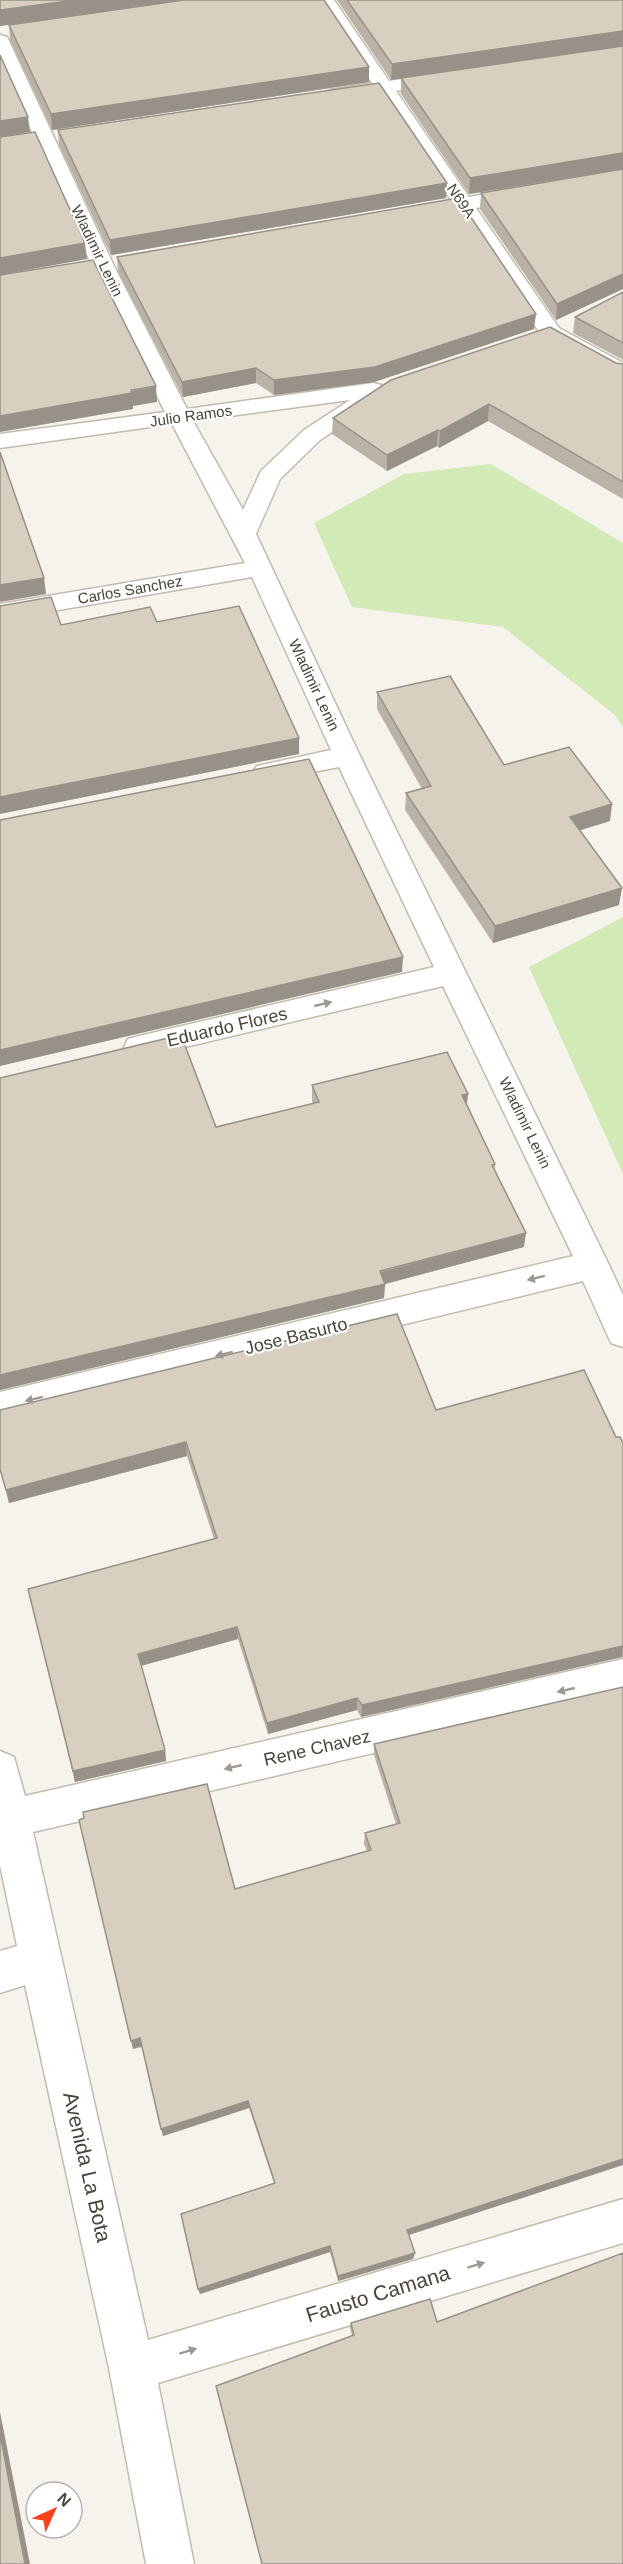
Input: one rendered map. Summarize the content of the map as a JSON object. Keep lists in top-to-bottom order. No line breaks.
{"streets":{"street":["N69A","Wladimir Lenin","Julio Ramos","Carlos Sanchez","Eduardo Flores","Jose Basurto","Rene Chavez","Avenida La Bota","Fausto Camana"]},"crossings":[["Wladimir Lenin","Julio Ramos"],["Wladimir Lenin","Carlos Sanchez"],["Wladimir Lenin","Eduardo Flores"],["Wladimir Lenin","Jose Basurto"],["Rene Chavez","Avenida La Bota"],["Avenida La Bota","Fausto Camana"]],"one_way":["Jose Basurto","Rene Chavez","Fausto Camana"],"north":"top right"}
